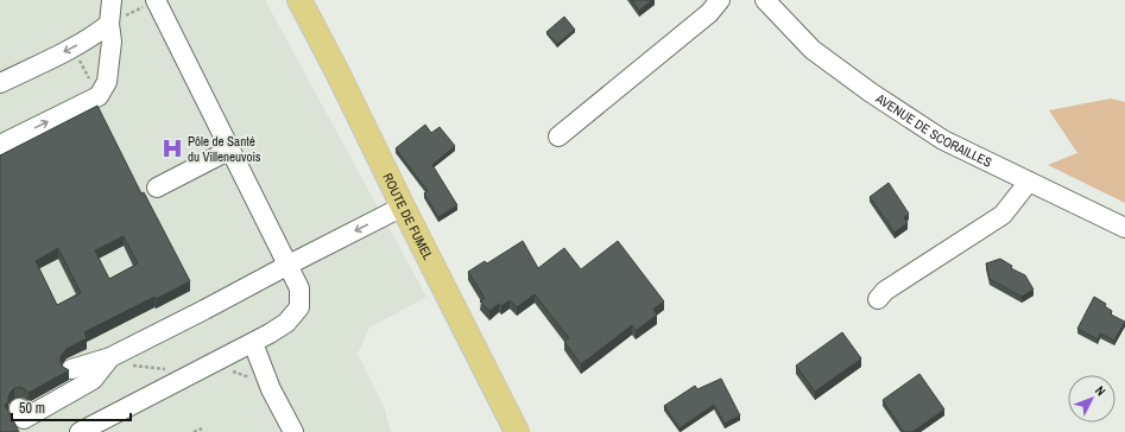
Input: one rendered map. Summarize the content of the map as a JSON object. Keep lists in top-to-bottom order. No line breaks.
{"streets":{"main road":["ROUTE DE FUMEL"],"street":["AVENUE DE SCORAILLES"]},"places":{"hospital":["Pôle de Santé du Villeneuvois"]},"scale_bar":"50 m","north":"top right"}
